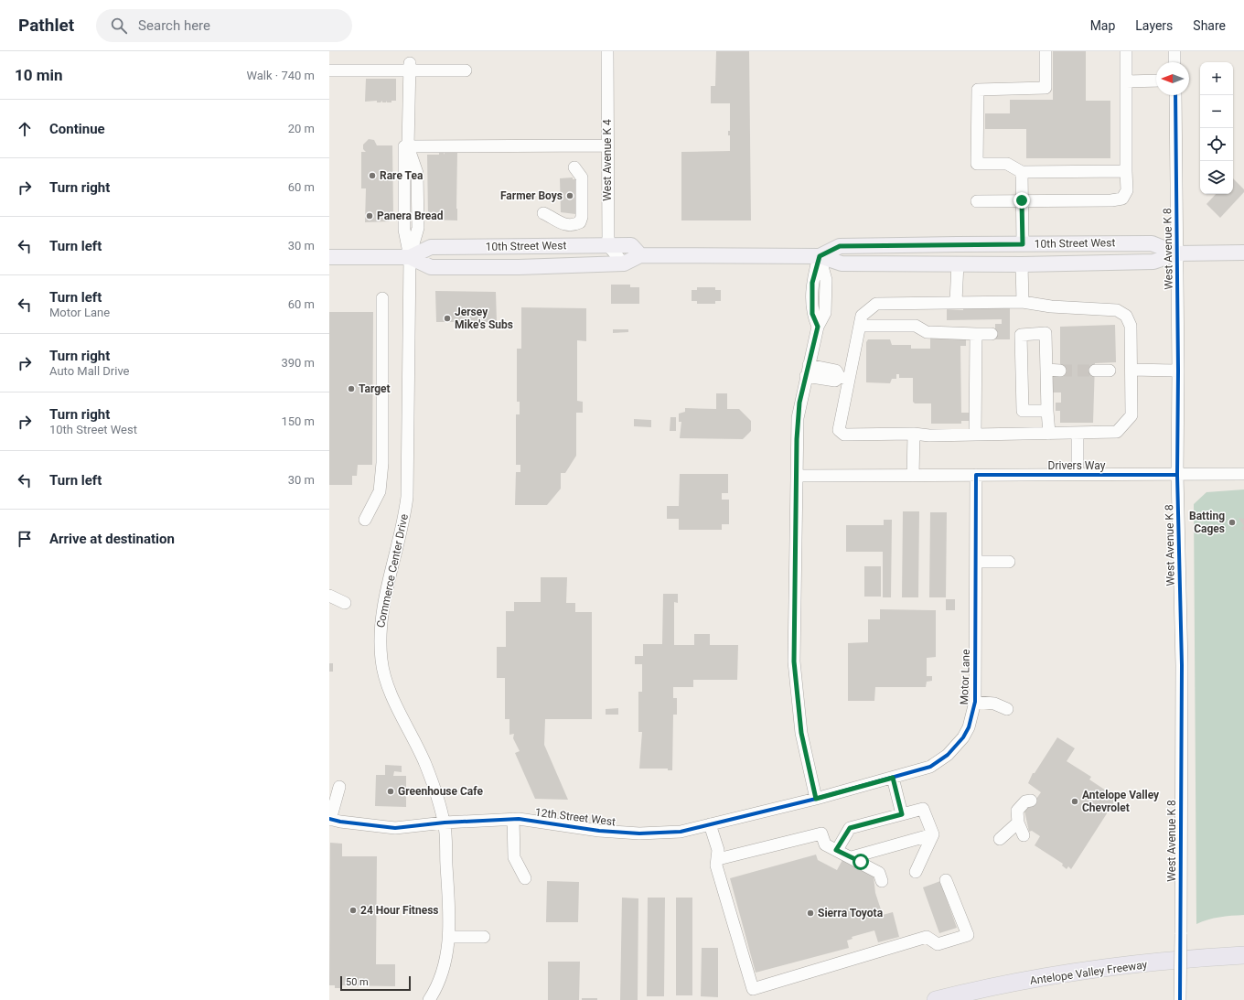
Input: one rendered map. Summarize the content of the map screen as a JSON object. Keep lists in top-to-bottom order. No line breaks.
{"streets":{"highway":["Antelope Valley Freeway"],"main road":["10th Street West"],"street":["West Avenue K 4","West Avenue K 8","Drivers Way","Commerce Center Drive","Motor Lane","12th Street West"]},"crossings":[["West Avenue K 4","10th Street West"],["10th Street West","West Avenue K 8"],["10th Street West","Commerce Center Drive"],["West Avenue K 8","Drivers Way"],["Drivers Way","Motor Lane"],["Commerce Center Drive","12th Street West"],["Motor Lane","12th Street West"]],"places":["Rare Tea","Farmer Boys","Panera Bread","Jersey Mike's Subs","Target","Batting Cages","Greenhouse Cafe","Antelope Valley Chevrolet","24 Hour Fitness","Sierra Toyota"],"scale_bar":"50 m","north":"left","page":{"header":"Pathlet","search":"Search here","nav":["Map","Layers","Share"],"heading":["10 min","Walk · 740 m"],"map_buttons":["+","−"],"list":[["Continue","20 m"],["Turn right","60 m"],["Turn left","30 m"],["Turn left","Motor Lane","60 m"],["Turn right","Auto Mall Drive","390 m"],["Turn right","10th Street West","150 m"],["Turn left","30 m"],"Arrive at destination"],"scale":"50 m"}}
